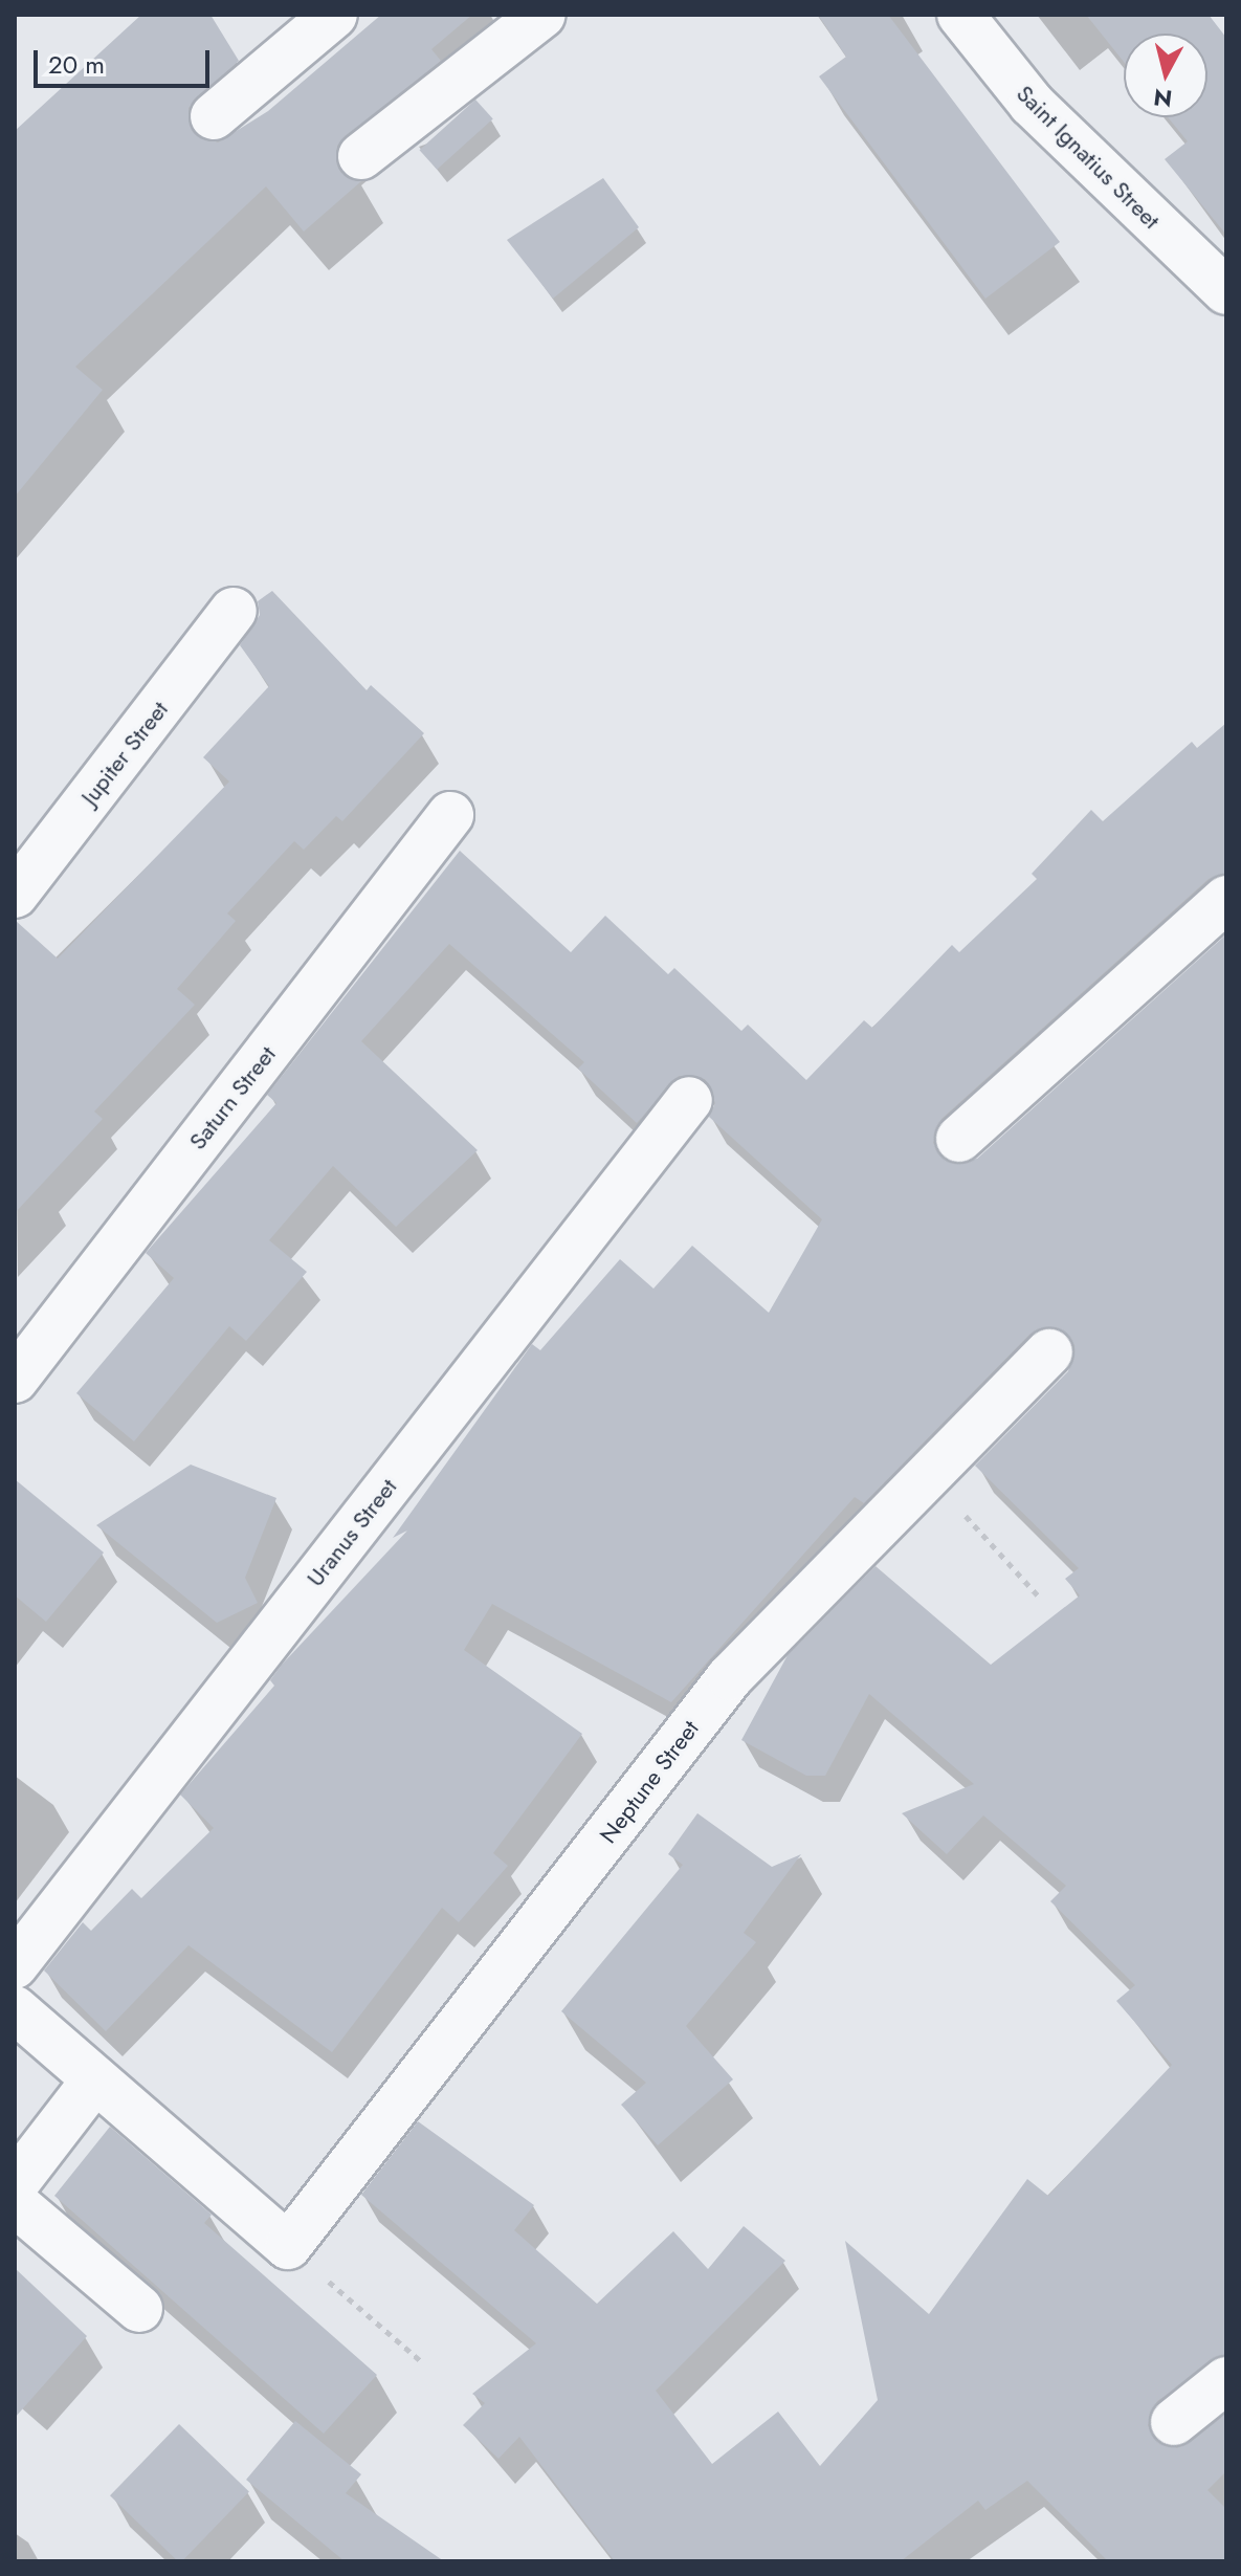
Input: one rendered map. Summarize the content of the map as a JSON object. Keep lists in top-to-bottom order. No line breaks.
{"streets":{"street":["Saint Ignatius Street","Jupiter Street","Saturn Street","Uranus Street","Neptune Street"]},"scale_bar":"20 m","north":"bottom"}
